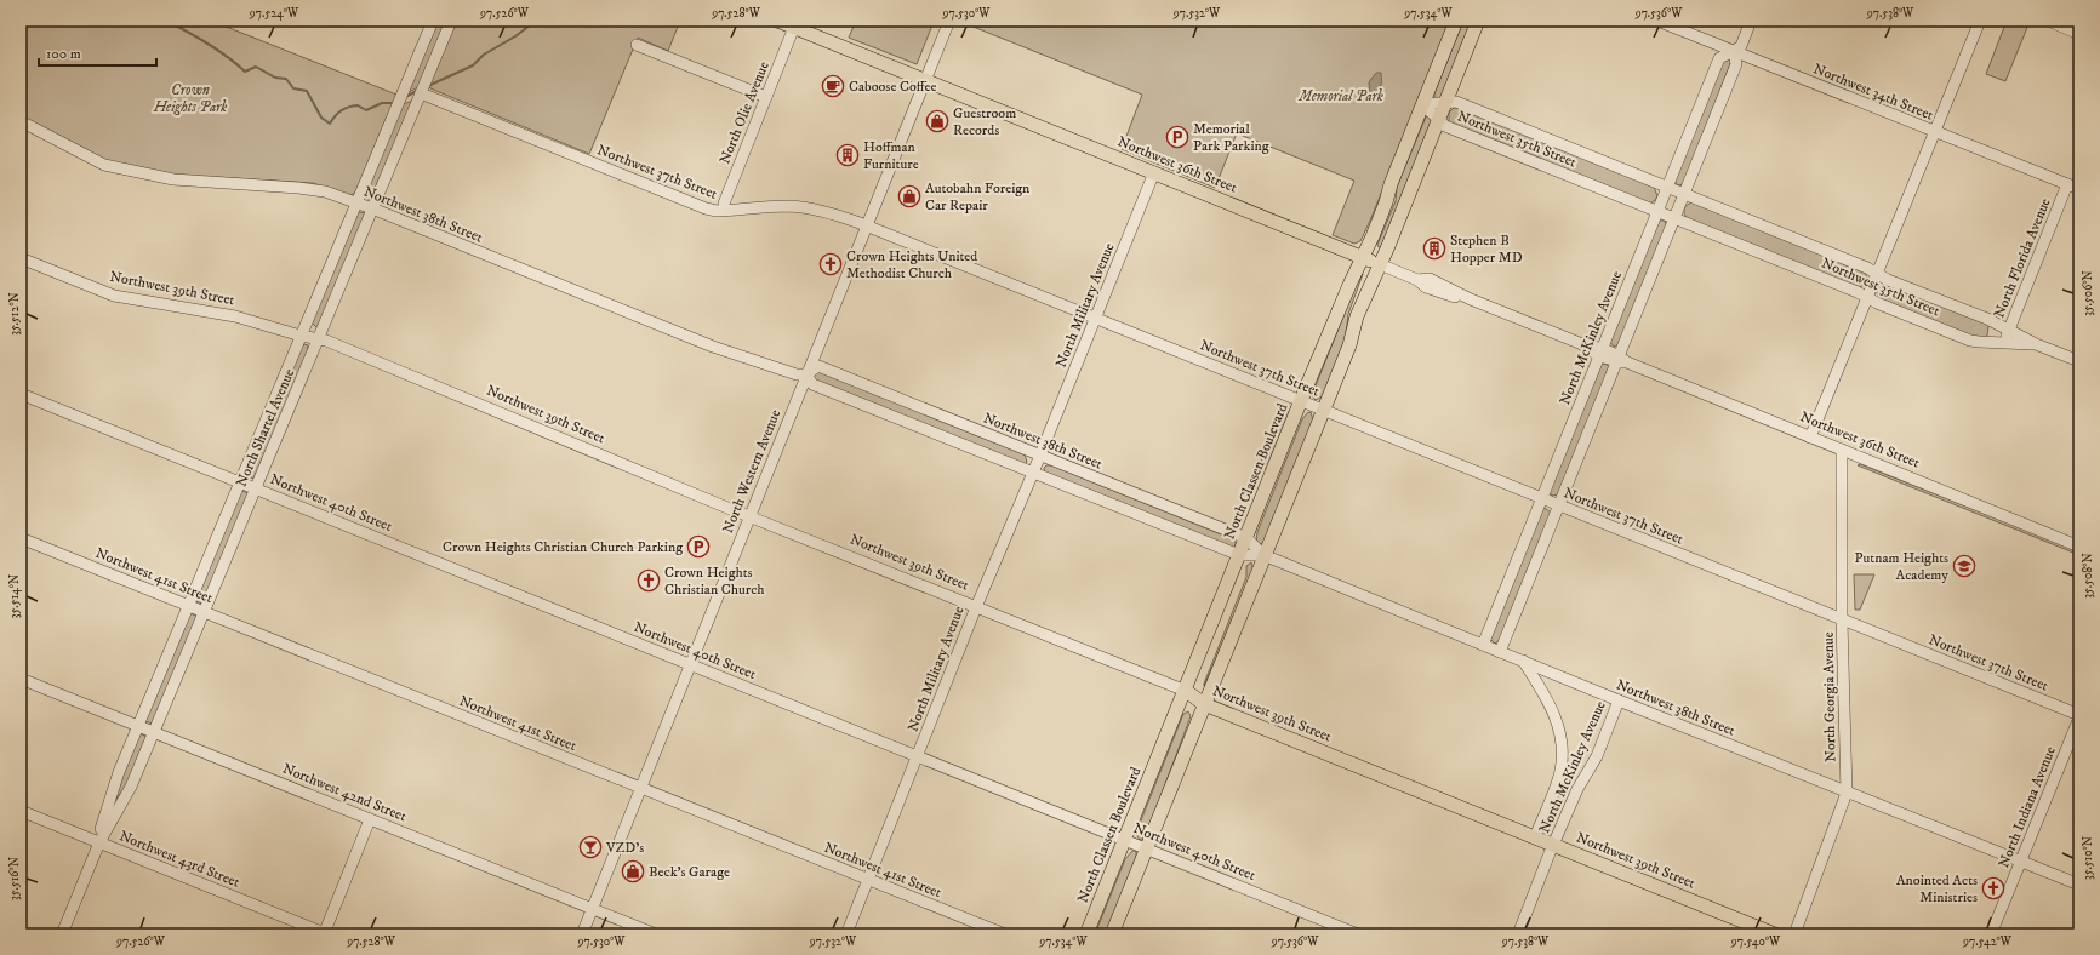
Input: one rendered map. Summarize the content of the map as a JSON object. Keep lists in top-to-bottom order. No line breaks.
{"streets":{"main road":["Northwest 36th Street","Northwest 39th Street","North Classen Boulevard"],"street":["Northwest 34th Street","North Olie Avenue","Northwest 35th Street","Northwest 37th Street","Northwest 38th Street","North Florida Avenue","North Military Avenue","North McKinley Avenue","North Shartel Avenue","North Western Avenue","Northwest 40th Street","Northwest 41st Street","North Georgia Avenue","Northwest 42nd Street","North Indiana Avenue","Northwest 43rd Street"]},"crossings":[["Northwest 34th Street","North Florida Avenue"],["Northwest 34th Street","North McKinley Avenue"],["North Olie Avenue","Northwest 36th Street"],["North Olie Avenue","Northwest 37th Street"],["Northwest 35th Street","North Florida Avenue"],["Northwest 35th Street","North McKinley Avenue"],["Northwest 35th Street","North Classen Boulevard"],["Northwest 36th Street","North Military Avenue"],["Northwest 36th Street","North McKinley Avenue"],["Northwest 36th Street","North Western Avenue"],["Northwest 36th Street","North Classen Boulevard"],["Northwest 36th Street","North Georgia Avenue"],["Northwest 37th Street","North Military Avenue"],["Northwest 37th Street","North McKinley Avenue"],["Northwest 37th Street","North Shartel Avenue"],["Northwest 37th Street","North Western Avenue"],["Northwest 37th Street","North Classen Boulevard"],["Northwest 37th Street","North Georgia Avenue"],["Northwest 37th Street","North Indiana Avenue"],["Northwest 38th Street","North Military Avenue"],["Northwest 38th Street","North McKinley Avenue"],["Northwest 38th Street","North Shartel Avenue"],["Northwest 38th Street","North Western Avenue"],["Northwest 38th Street","North Classen Boulevard"],["Northwest 38th Street","North Georgia Avenue"],["Northwest 38th Street","North Indiana Avenue"],["Northwest 39th Street","North Military Avenue"],["Northwest 39th Street","North McKinley Avenue"],["Northwest 39th Street","North Shartel Avenue"],["Northwest 39th Street","North Western Avenue"],["Northwest 39th Street","North Classen Boulevard"],["North Military Avenue","Northwest 40th Street"],["North Military Avenue","Northwest 41st Street"],["North Shartel Avenue","Northwest 40th Street"],["North Shartel Avenue","Northwest 41st Street"],["North Shartel Avenue","Northwest 42nd Street"],["North Shartel Avenue","Northwest 43rd Street"],["North Western Avenue","Northwest 40th Street"],["North Western Avenue","Northwest 41st Street"],["North Western Avenue","Northwest 42nd Street"],["North Classen Boulevard","Northwest 40th Street"]],"parks":["Crown Heights Park","Memorial Park"],"places":{"cafe":["Caboose Coffee"],"shop":["Guestroom Records","Autobahn Foreign Car Repair","Beck's Garage"],"parking":["Memorial Park Parking","Crown Heights Christian Church Parking"],"building":["Hoffman Furniture","Stephen B Hopper MD"],"church":["Crown Heights United Methodist Church","Crown Heights Christian Church","Anointed Acts Ministries"],"school or university":["Putnam Heights Academy"],"bar":["VZD's"]},"scale_bar":"100 m","coordinates":["97.524°W","97.526°W","97.528°W","97.530°W","97.532°W","97.534°W","97.536°W","97.538°W","35.506°N","35.512°N","35.508°N","35.514°N","35.510°N","35.516°N","97.540°W","97.542°W"]}
